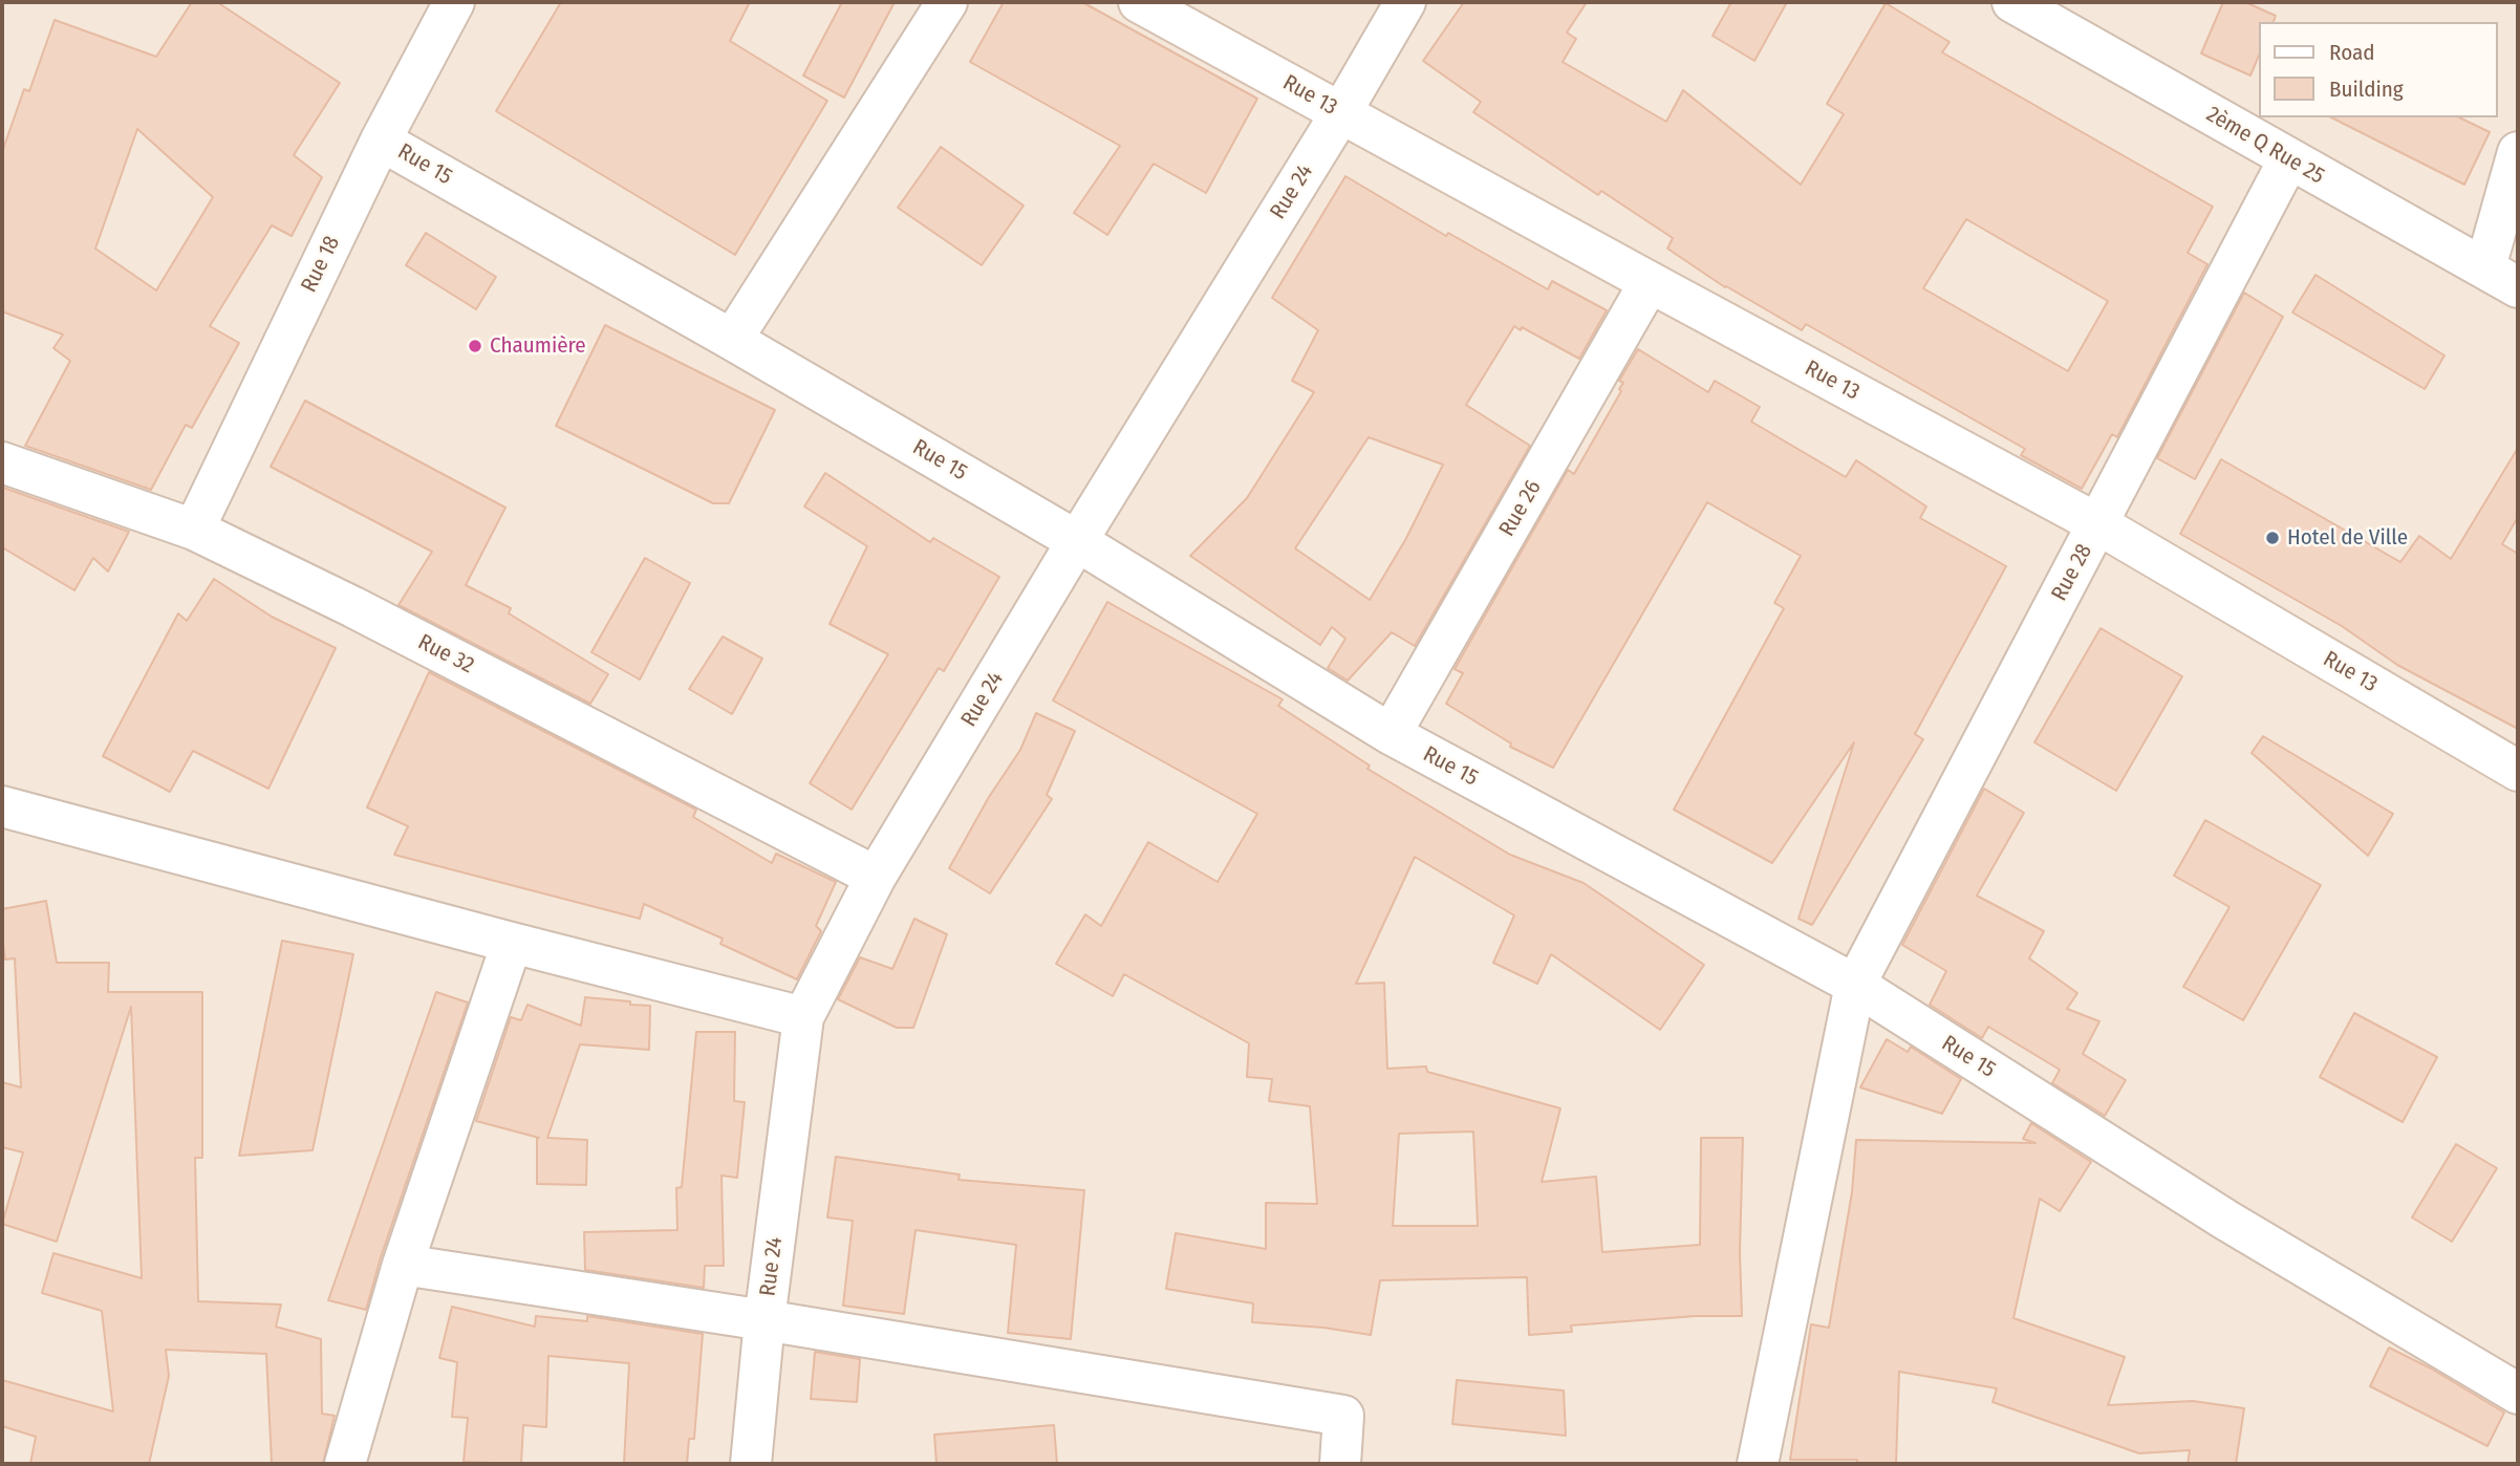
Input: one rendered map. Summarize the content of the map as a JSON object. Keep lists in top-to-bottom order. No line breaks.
{"streets":{"street":["Rue 13","2ème Q Rue 25","Rue 15","Rue 24","Rue 18","Rue 26","Rue 28","Rue 32"]},"crossings":[["Rue 13","Rue 24"],["Rue 13","Rue 26"],["Rue 13","Rue 28"],["2ème Q Rue 25","Rue 28"],["Rue 15","Rue 24"],["Rue 15","Rue 18"],["Rue 15","Rue 26"],["Rue 15","Rue 28"],["Rue 24","Rue 32"],["Rue 18","Rue 32"]],"places":["Chaumière","Hotel de Ville"],"legend":["Road","Building"]}
